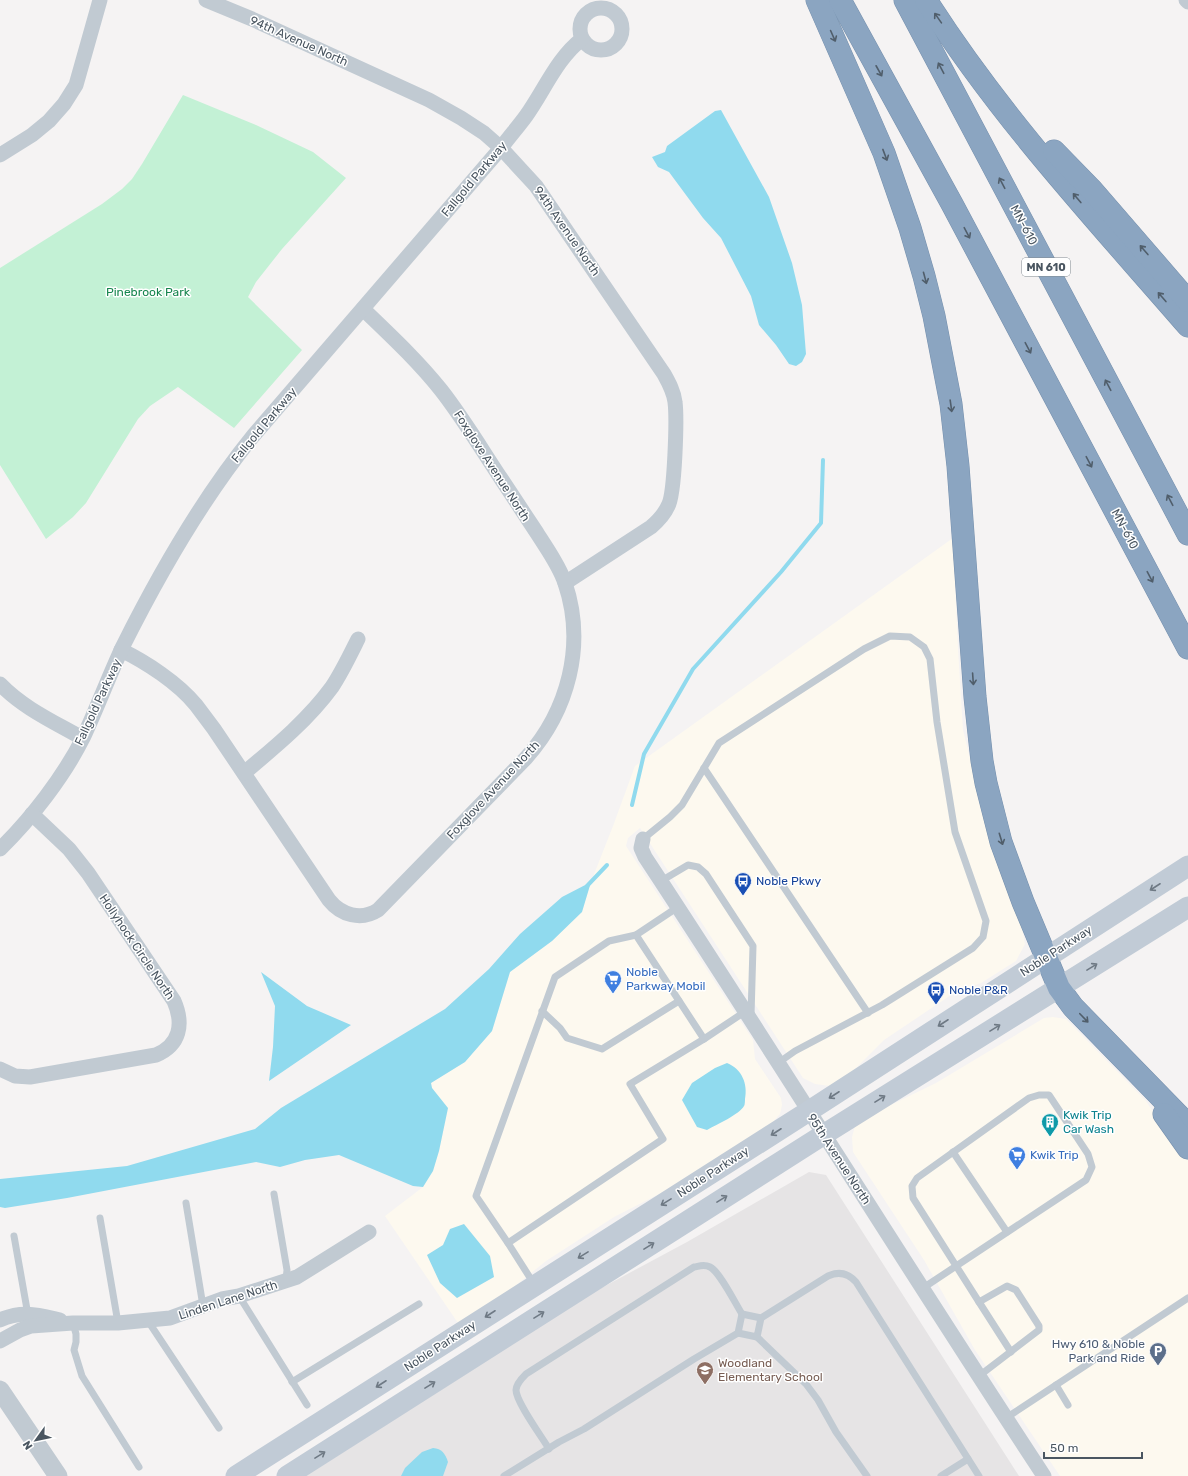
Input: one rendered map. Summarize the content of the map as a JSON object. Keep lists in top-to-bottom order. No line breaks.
{"streets":{"highway":["MN-610","MN 610"],"main road":["Noble Parkway"],"street":["94th Avenue North","Fallgold Parkway","Foxglove Avenue North","Hollyhock Circle North","95th Avenue North","Linden Lane North"]},"crossings":[["94th Avenue North","Fallgold Parkway"],["94th Avenue North","Foxglove Avenue North"],["Fallgold Parkway","Foxglove Avenue North"],["Fallgold Parkway","Hollyhock Circle North"],["Noble Parkway","95th Avenue North"]],"parks":["Pinebrook Park"],"places":{"bus stop":["Noble Pkwy","Noble P&R"],"supermarket":["Noble Parkway Mobil","Kwik Trip"],"building":["Kwik Trip Car Wash"],"parking":["Hwy 610 & Noble Park and Ride"],"school or university":["Woodland Elementary School"]},"scale_bar":"50 m","north":"bottom left"}
